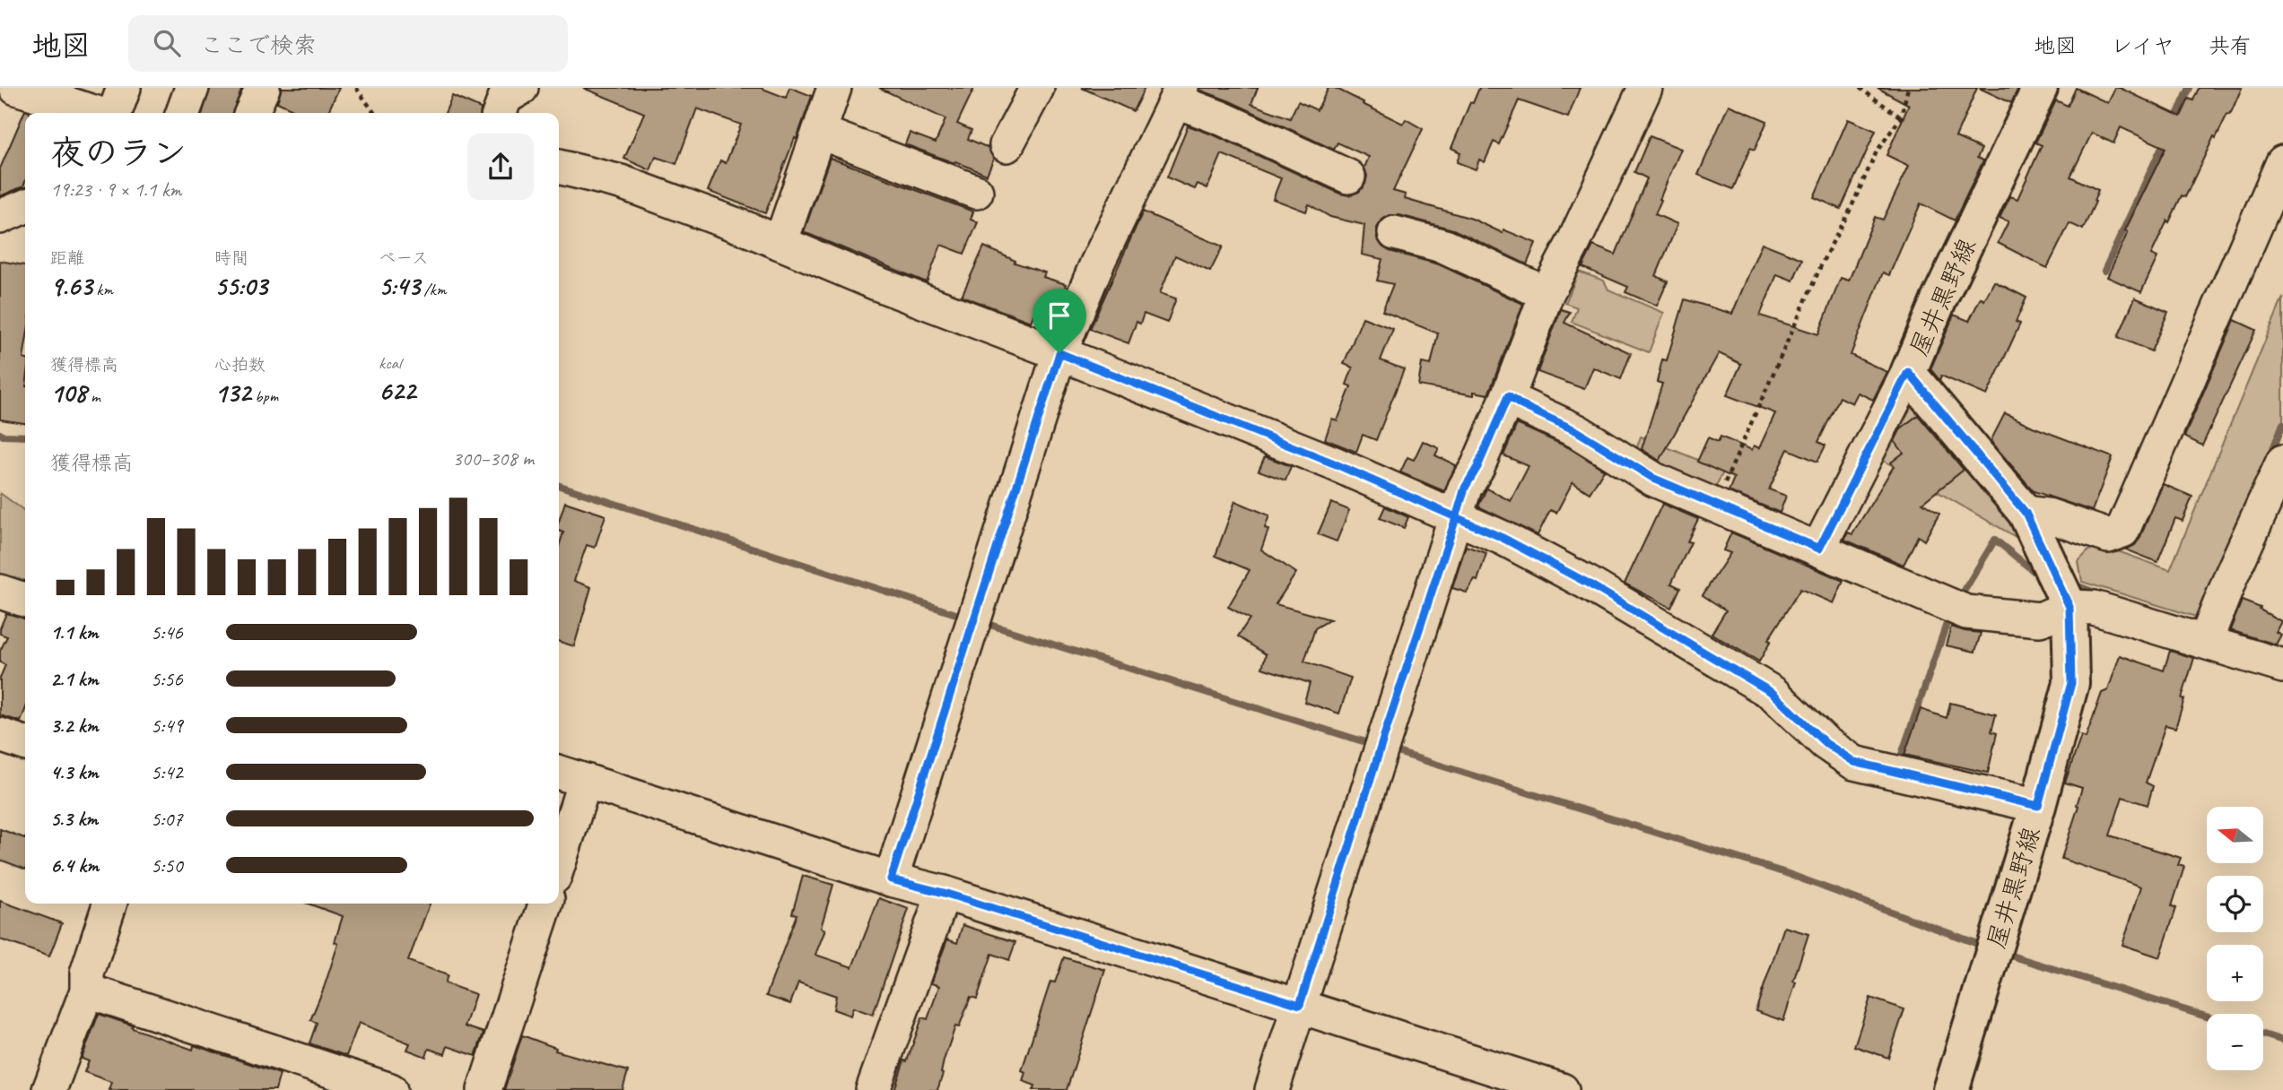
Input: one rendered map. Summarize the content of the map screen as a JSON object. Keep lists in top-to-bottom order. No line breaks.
{"streets":{"main road":["屋井黒野線"]},"north":"left","page":{"header":"地図","search":"ここで検索","nav":["地図","レイヤ","共有"],"heading":["夜のラン","19:23 · 9 × 1.1 km"],"stats":[["距離","9.63 km"],["時間","55:03"],["ペース","5:43 /km"],["獲得標高","108 m"],["心拍数","132 bpm"],["kcal","622"]],"chart":["獲得標高","300–308 m"],"list":[{"name":"1.1 km","note":"5:46"},{"name":"2.1 km","note":"5:56"},{"name":"3.2 km","note":"5:49"},{"name":"4.3 km","note":"5:42"},{"name":"5.3 km","note":"5:07"},{"name":"6.4 km","note":"5:50"}],"map_buttons":["+","−"]}}
